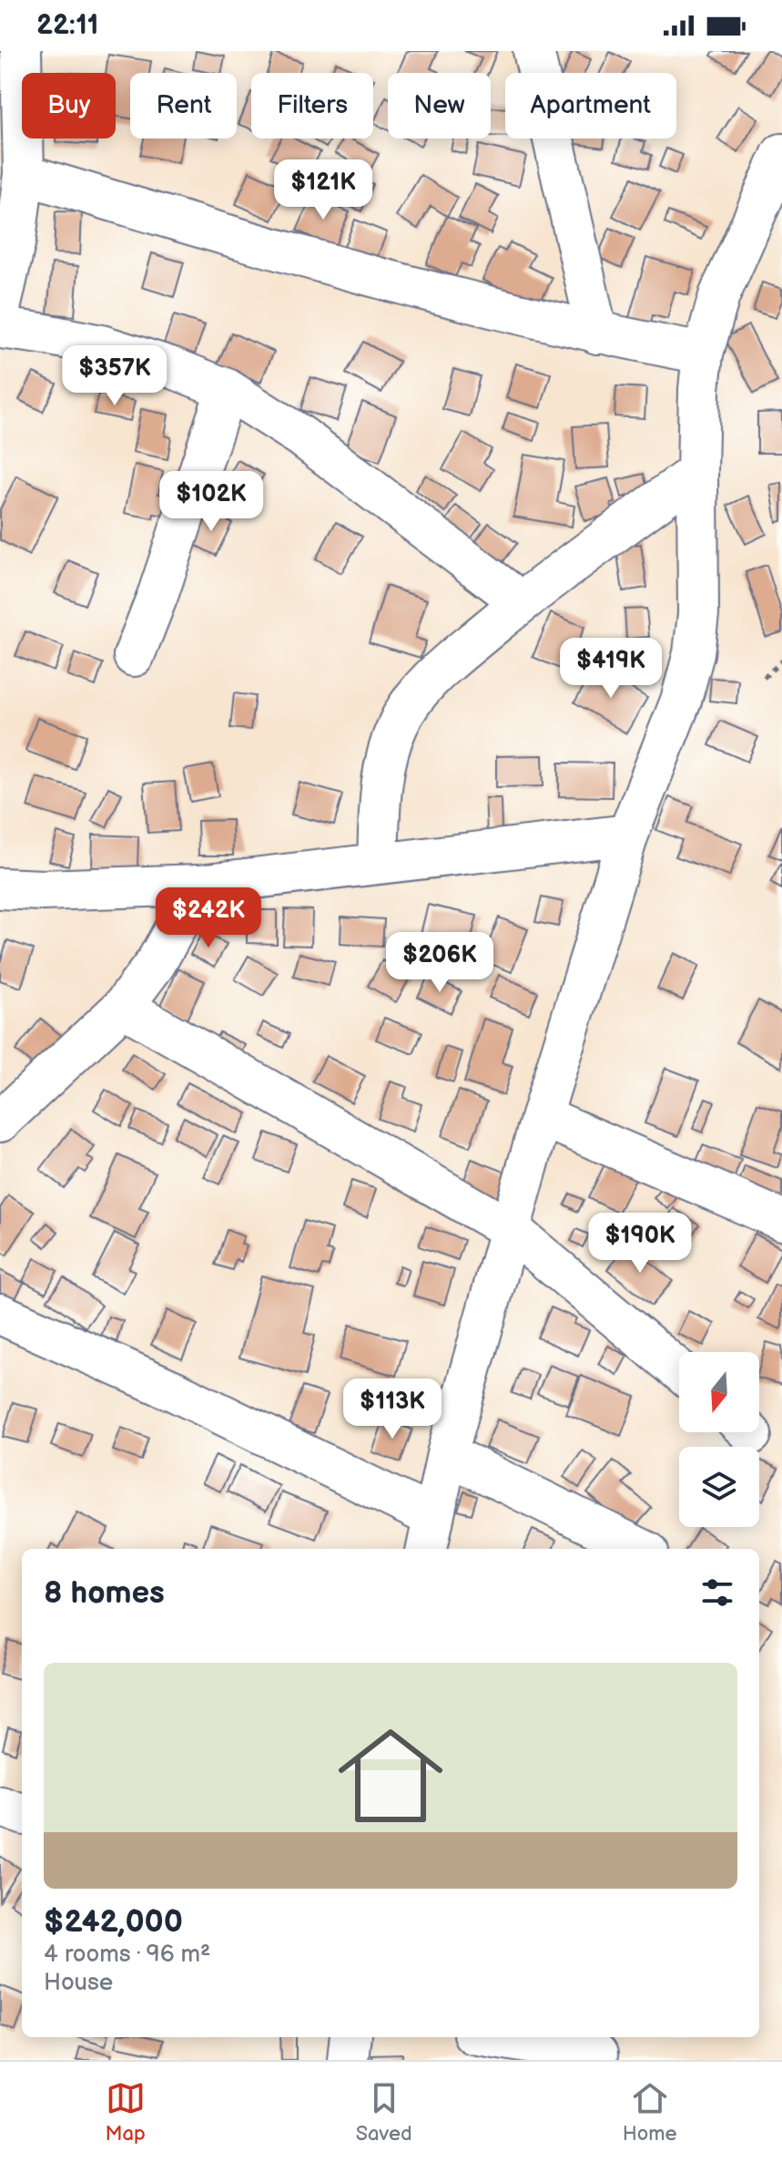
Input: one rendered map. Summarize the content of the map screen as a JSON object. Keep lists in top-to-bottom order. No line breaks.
{"north":"bottom","page":{"status":"22:11","chip":["Buy","Rent","Filters","New","Apartment"],"price":["$121K","$357K","$102K","$419K","$242K","$206K","$190K","$113K"],"heading":"8 homes","list":[{"name":"$242,000","note":"4 rooms · 96 m² · House"}],"tabs":["Map","Saved","Home"]}}
